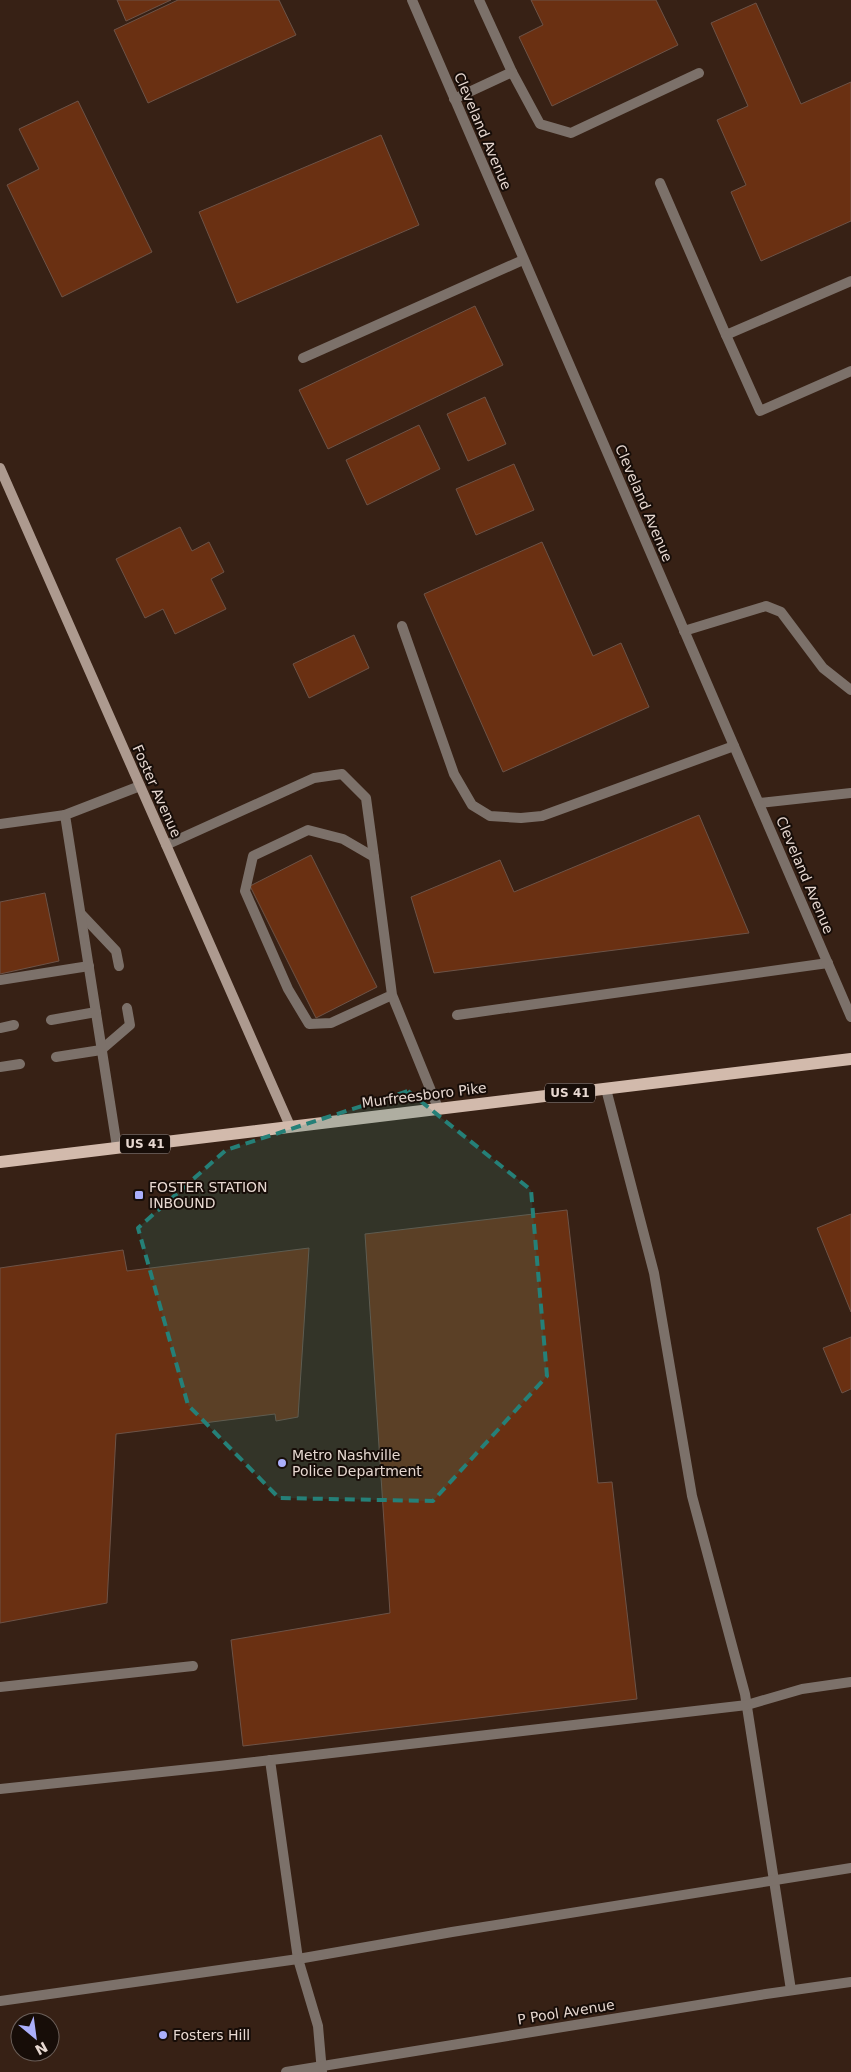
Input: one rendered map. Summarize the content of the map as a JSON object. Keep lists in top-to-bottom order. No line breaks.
{"streets":{"main road":["Foster Avenue","US 41","Murfreesboro Pike"],"street":["Cleveland Avenue","P Pool Avenue"]},"crossings":[["Foster Avenue","Murfreesboro Pike"]],"places":{"transit":["FOSTER STATION INBOUND"],"other":["Metro Nashville Police Department","Fosters Hill"]},"north":"bottom right"}
